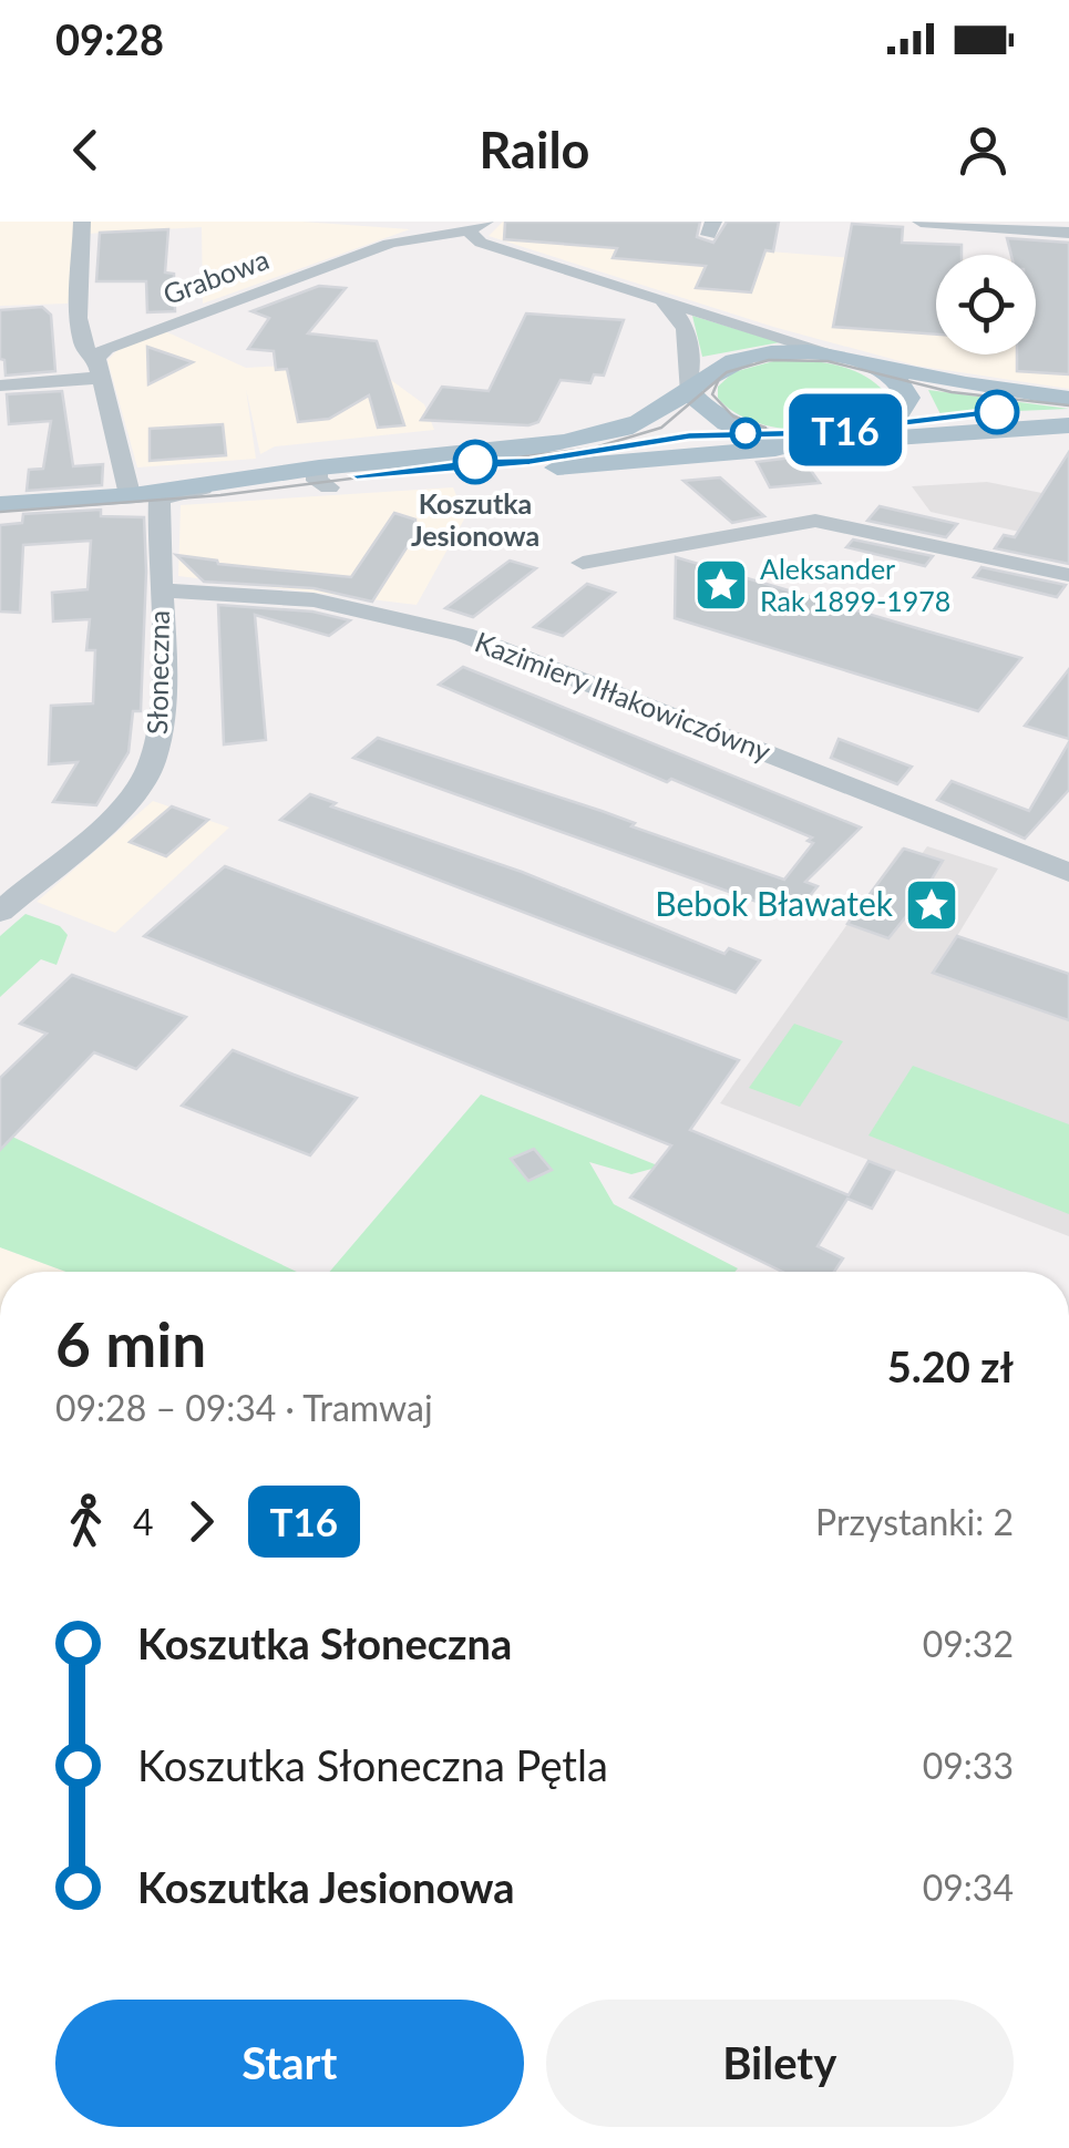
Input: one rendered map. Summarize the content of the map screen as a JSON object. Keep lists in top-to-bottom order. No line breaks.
{"streets":{"street":["Grabowa","Słoneczna","Kazimiery Iłłakowiczówny"]},"crossings":[["Grabowa","Słoneczna"],["Słoneczna","Kazimiery Iłłakowiczówny"]],"places":{"other":["Koszutka Jesionowa"],"place":["Aleksander Rak 1899-1978","Bebok Bławatek"]},"lines":["tram line T16"],"page":{"status":"09:28","header":"Railo","on_map":"T16","heading":["6 min","09:28 – 09:34 · Tramwaj","5.20 zł"],"legs":["4","T16","Przystanki: 2"],"list":[{"name":"Koszutka Słoneczna","value":"09:32"},{"name":"Koszutka Słoneczna Pętla","value":"09:33"},{"name":"Koszutka Jesionowa","value":"09:34"}],"buttons":["Start","Bilety"]}}
